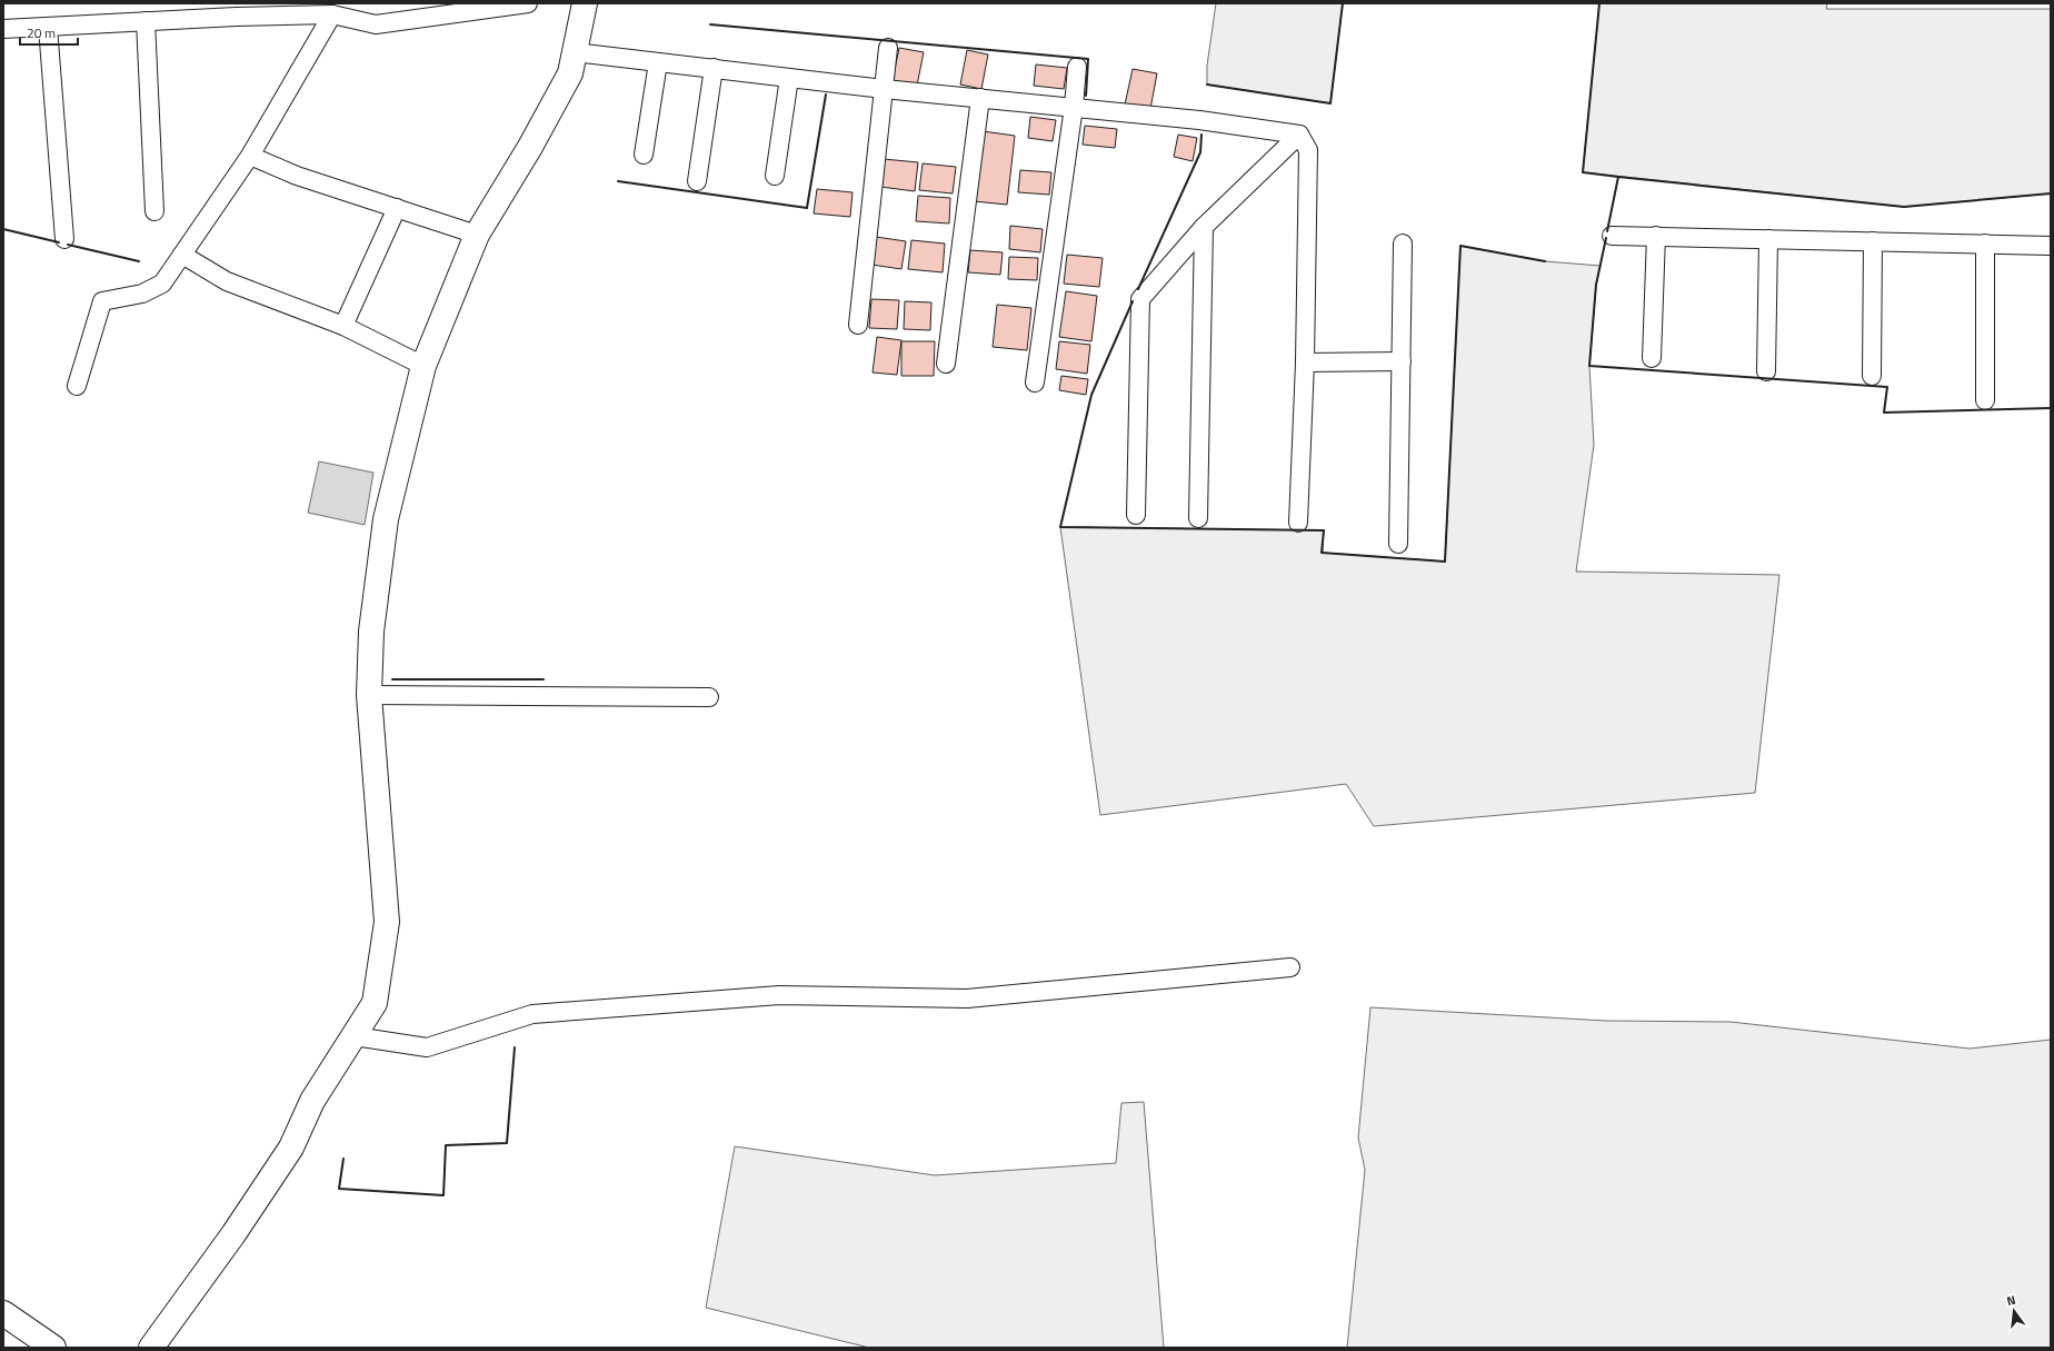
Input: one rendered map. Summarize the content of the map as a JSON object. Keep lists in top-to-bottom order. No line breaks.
{"scale_bar":"20 m","north":"top"}
